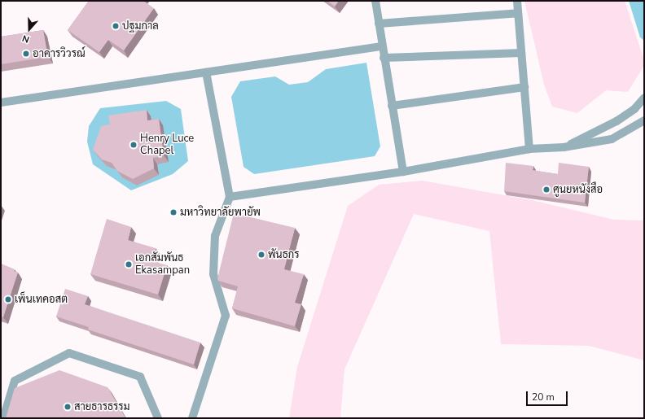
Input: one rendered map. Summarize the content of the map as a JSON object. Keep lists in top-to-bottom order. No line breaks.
{"places":["ปฐมกาล","อาคารวิวรณ์","Henry Luce Chapel","ศูนยหนังสือ","มหาวิทยาลัยพายัพ","พันธกร","เอกสัมพันธ Ekasampan","เพ็นเทคอสต","สายธารธรรม"],"scale_bar":"20 m","north":"bottom"}
